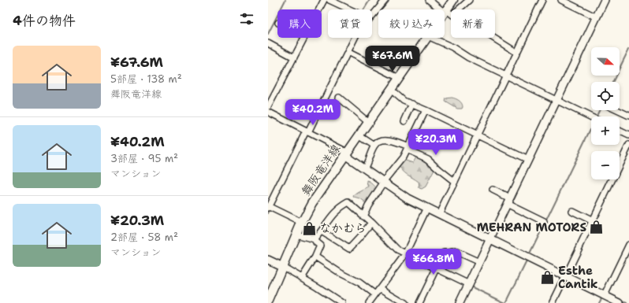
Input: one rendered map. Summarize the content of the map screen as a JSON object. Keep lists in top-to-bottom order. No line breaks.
{"streets":{"main road":["舞阪竜洋線"]},"places":{"shop":["MEHRAN MOTORS","なかむら","Esthe Cantik"]},"north":"right","page":{"heading":"4件の物件","chip":["購入","賃貸","絞り込み","新着"],"list":[{"name":"¥67.6M","note":"5部屋 · 138 m² · 舞阪竜洋線"},{"name":"¥40.2M","note":"3部屋 · 95 m² · マンション"},{"name":"¥20.3M","note":"2部屋 · 58 m² · マンション"}],"price":["¥67.6M","¥40.2M","¥20.3M","¥66.8M"],"map_buttons":["+","−"]}}
